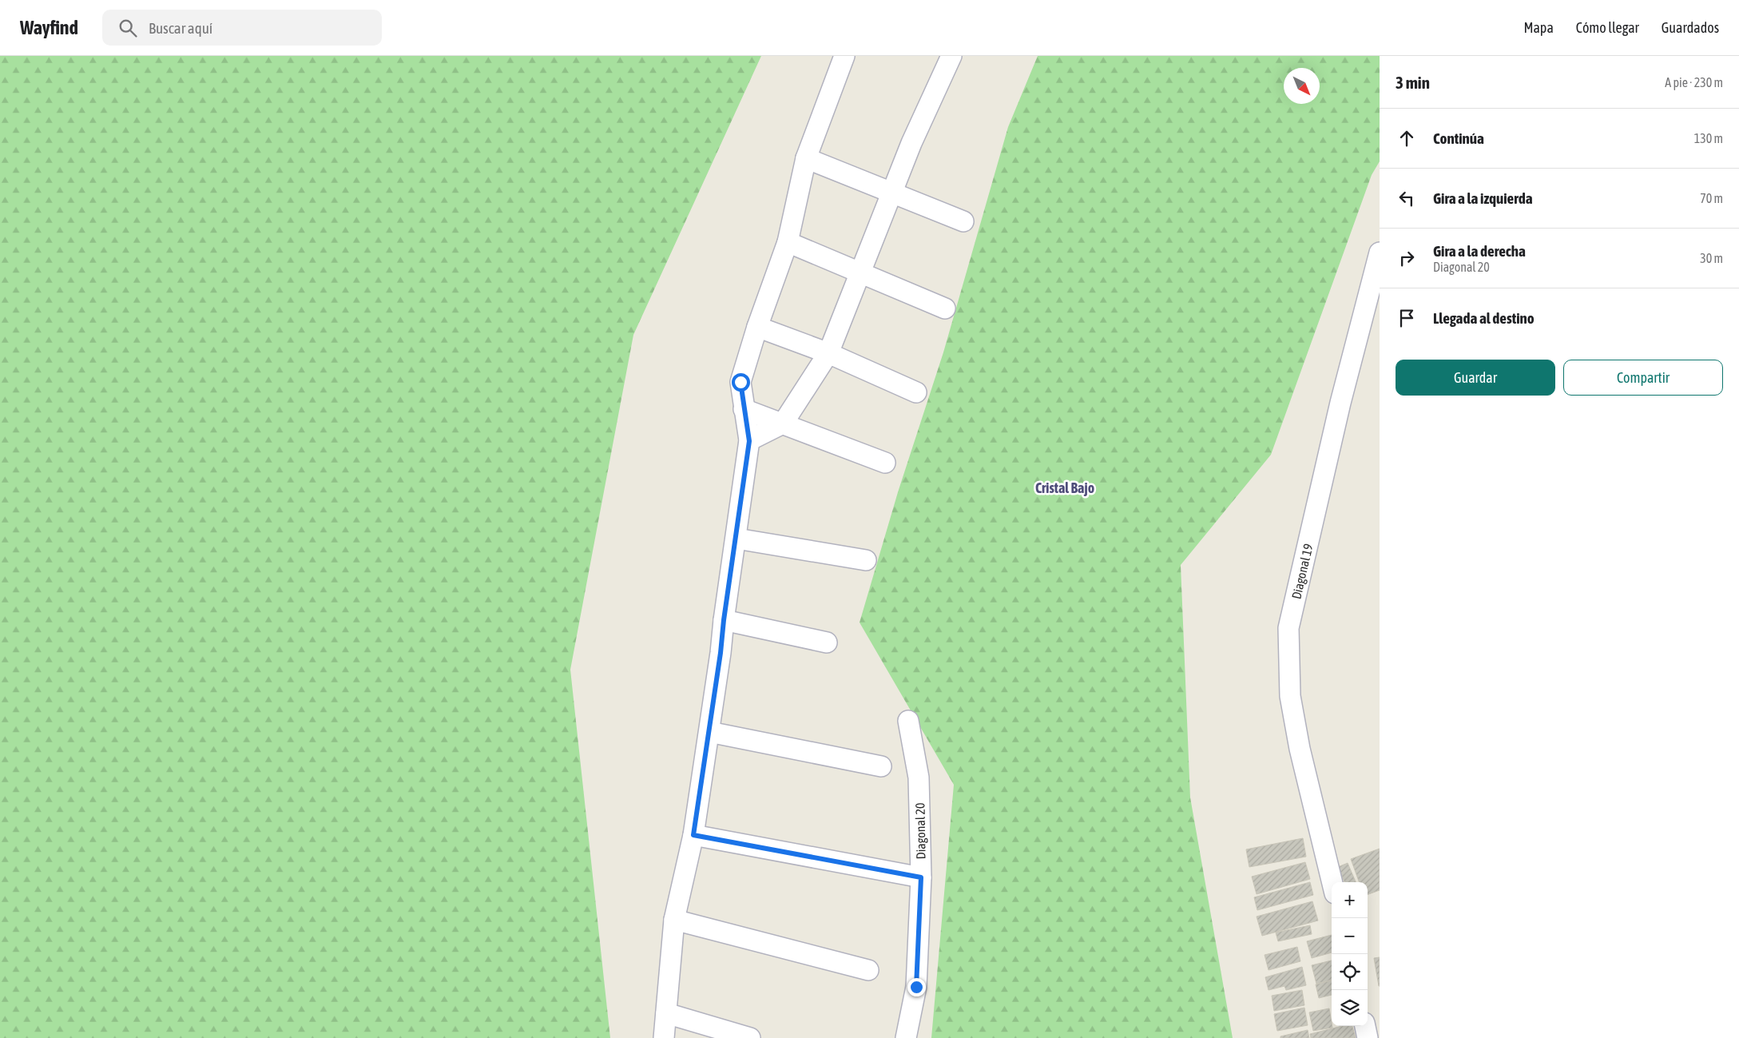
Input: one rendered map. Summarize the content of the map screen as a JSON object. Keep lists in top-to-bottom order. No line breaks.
{"streets":{"street":["Diagonal 19","Diagonal 20"]},"districts":["Cristal Bajo"],"north":"bottom right","page":{"header":"Wayfind","search":"Buscar aquí","nav":["Mapa","Cómo llegar","Guardados"],"heading":["3 min","A pie · 230 m"],"list":[["Continúa","130 m"],["Gira a la izquierda","70 m"],["Gira a la derecha","Diagonal 20","30 m"],"Llegada al destino"],"buttons":["Guardar","Compartir"],"map_buttons":["+","−"]}}
